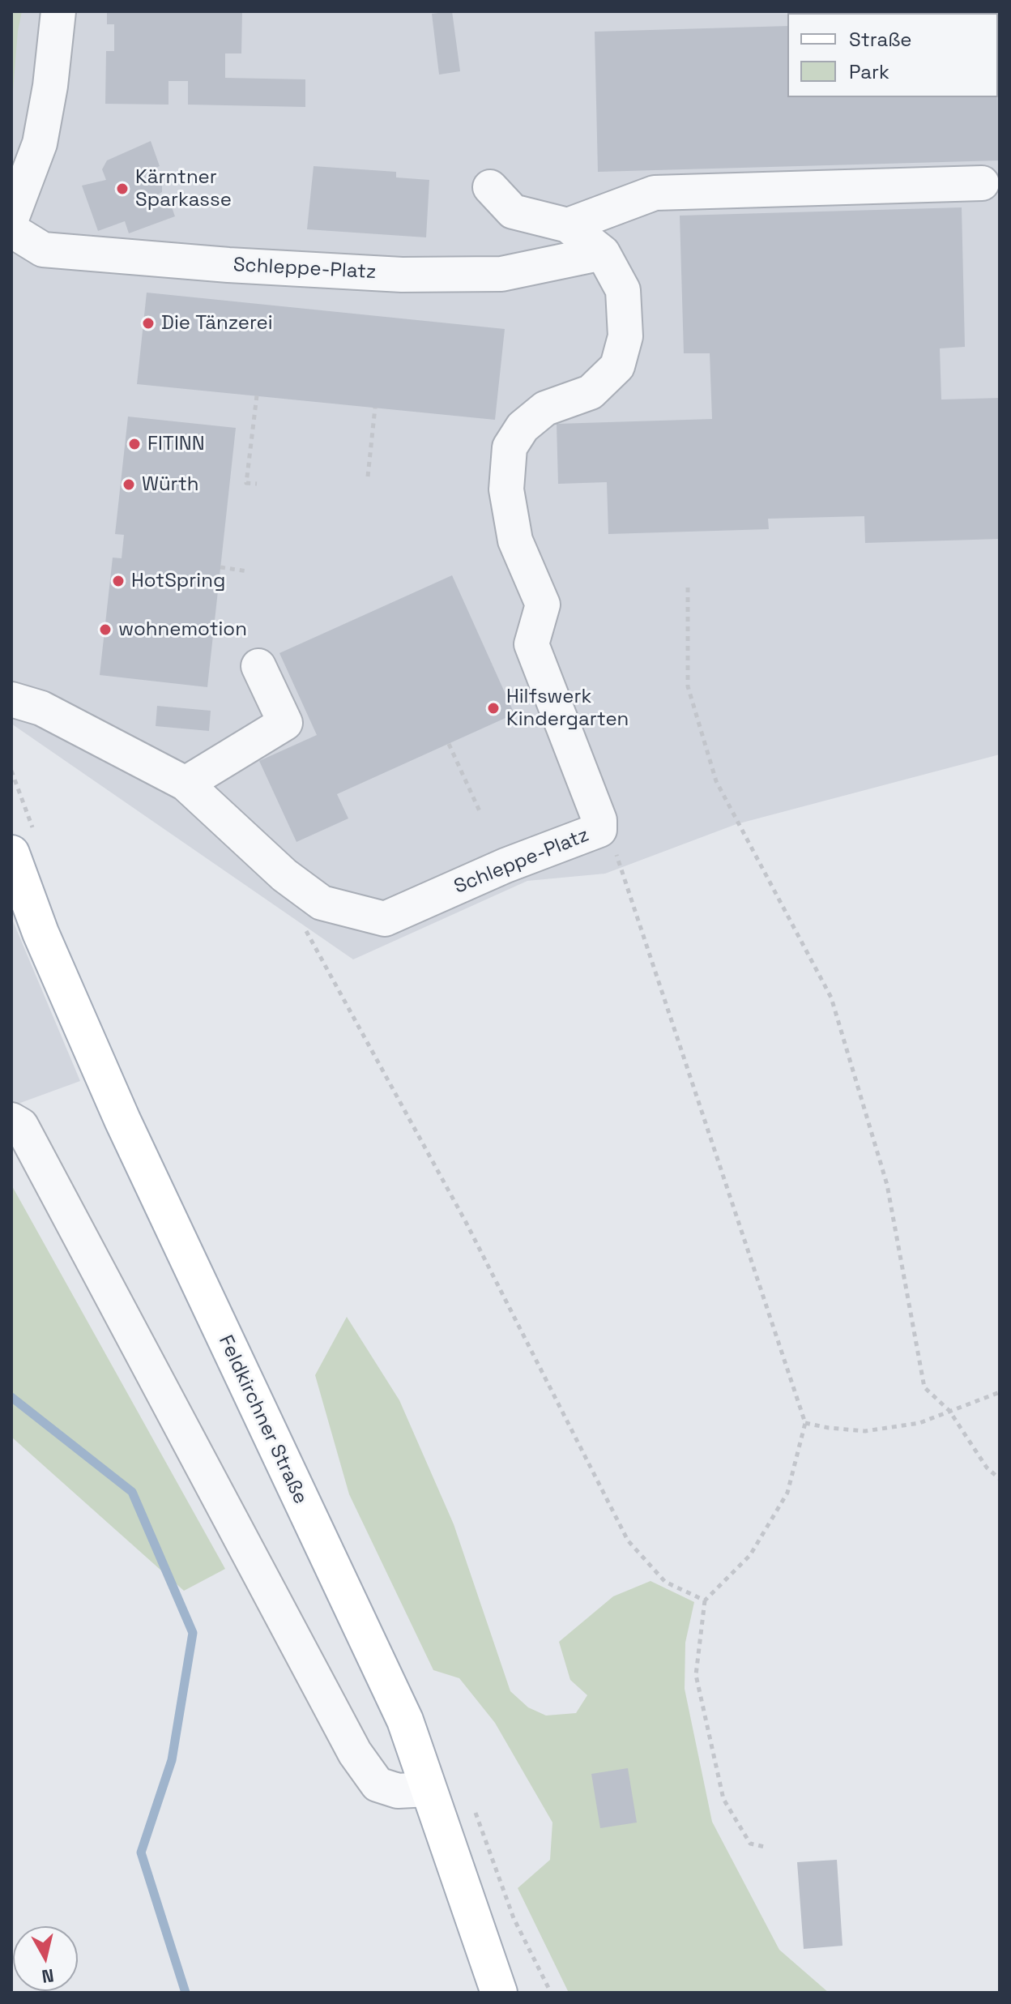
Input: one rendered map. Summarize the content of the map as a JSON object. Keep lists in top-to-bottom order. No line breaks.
{"streets":{"main road":["Feldkirchner Straße"],"lane":["Schleppe-Platz"]},"places":["Kärntner Sparkasse","Die Tänzerei","FITINN","Würth","HotSpring","wohnemotion","Hilfswerk Kindergarten"],"legend":["Straße","Park"],"north":"bottom"}
